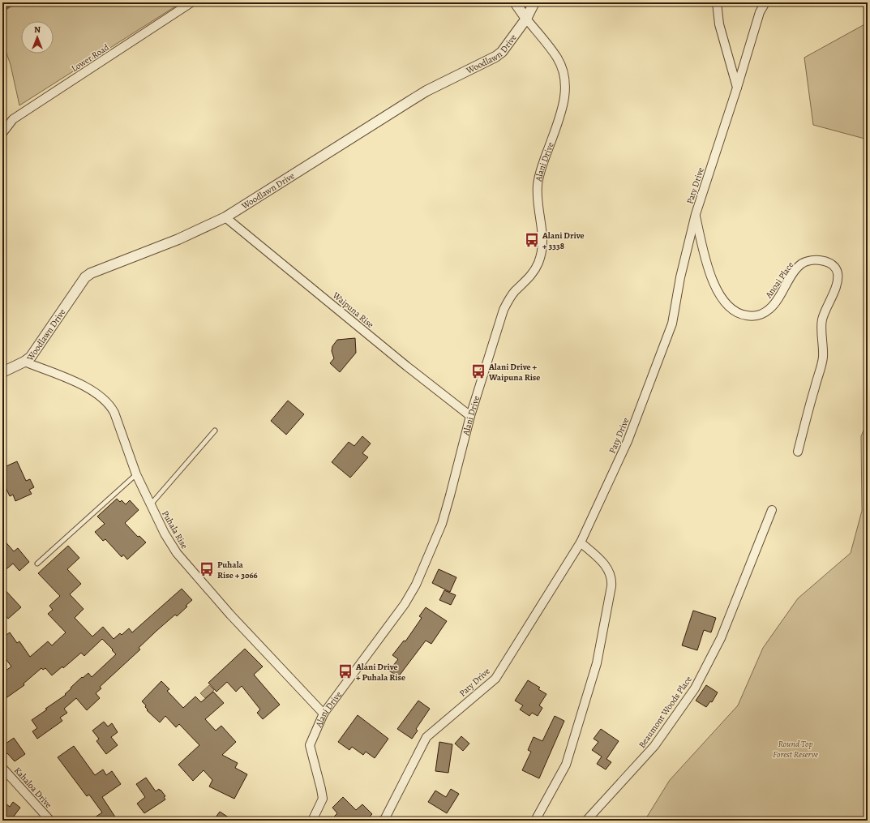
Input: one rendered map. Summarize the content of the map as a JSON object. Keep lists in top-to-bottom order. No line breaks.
{"streets":{"street":["Woodlawn Drive","Lower Road","Alani Drive","Paty Drive","Anoai Place","Waipuna Rise","Puhala Rise","Beaumont Woods Place","Kahaloa Drive"]},"crossings":[["Woodlawn Drive","Alani Drive"],["Woodlawn Drive","Waipuna Rise"],["Woodlawn Drive","Puhala Rise"],["Alani Drive","Waipuna Rise"],["Alani Drive","Puhala Rise"],["Paty Drive","Anoai Place"]],"parks":["Round Top Forest Reserve"],"places":{"bus stop":["Alani Drive + 3338","Alani Drive + Waipuna Rise","Puhala Rise + 3066","Alani Drive + Puhala Rise"]},"north":"top"}
